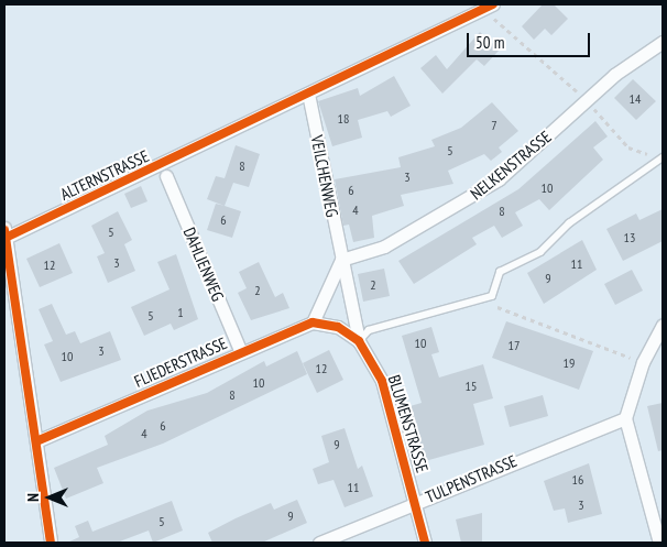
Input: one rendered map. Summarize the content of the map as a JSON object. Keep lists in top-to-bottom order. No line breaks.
{"streets":{"street":["NELKENSTRASSE","ALTERNSTRASSE","VEILCHENWEG","DAHLIENWEG","FLIEDERSTRASSE","BLUMENSTRASSE","TULPENSTRASSE"]},"crossings":[["NELKENSTRASSE","VEILCHENWEG"],["ALTERNSTRASSE","VEILCHENWEG"],["ALTERNSTRASSE","FLIEDERSTRASSE"],["VEILCHENWEG","BLUMENSTRASSE"],["DAHLIENWEG","FLIEDERSTRASSE"],["FLIEDERSTRASSE","BLUMENSTRASSE"],["BLUMENSTRASSE","TULPENSTRASSE"]],"house_numbers":["14","18","7","5","8","3","10","6","4","8","6","5","13","3","11","12","9","2","2","1","5","10","17","3","10","19","12","10","15","8","6","4","9","16","11","3","9","5"],"scale_bar":"50 m","north":"left"}
